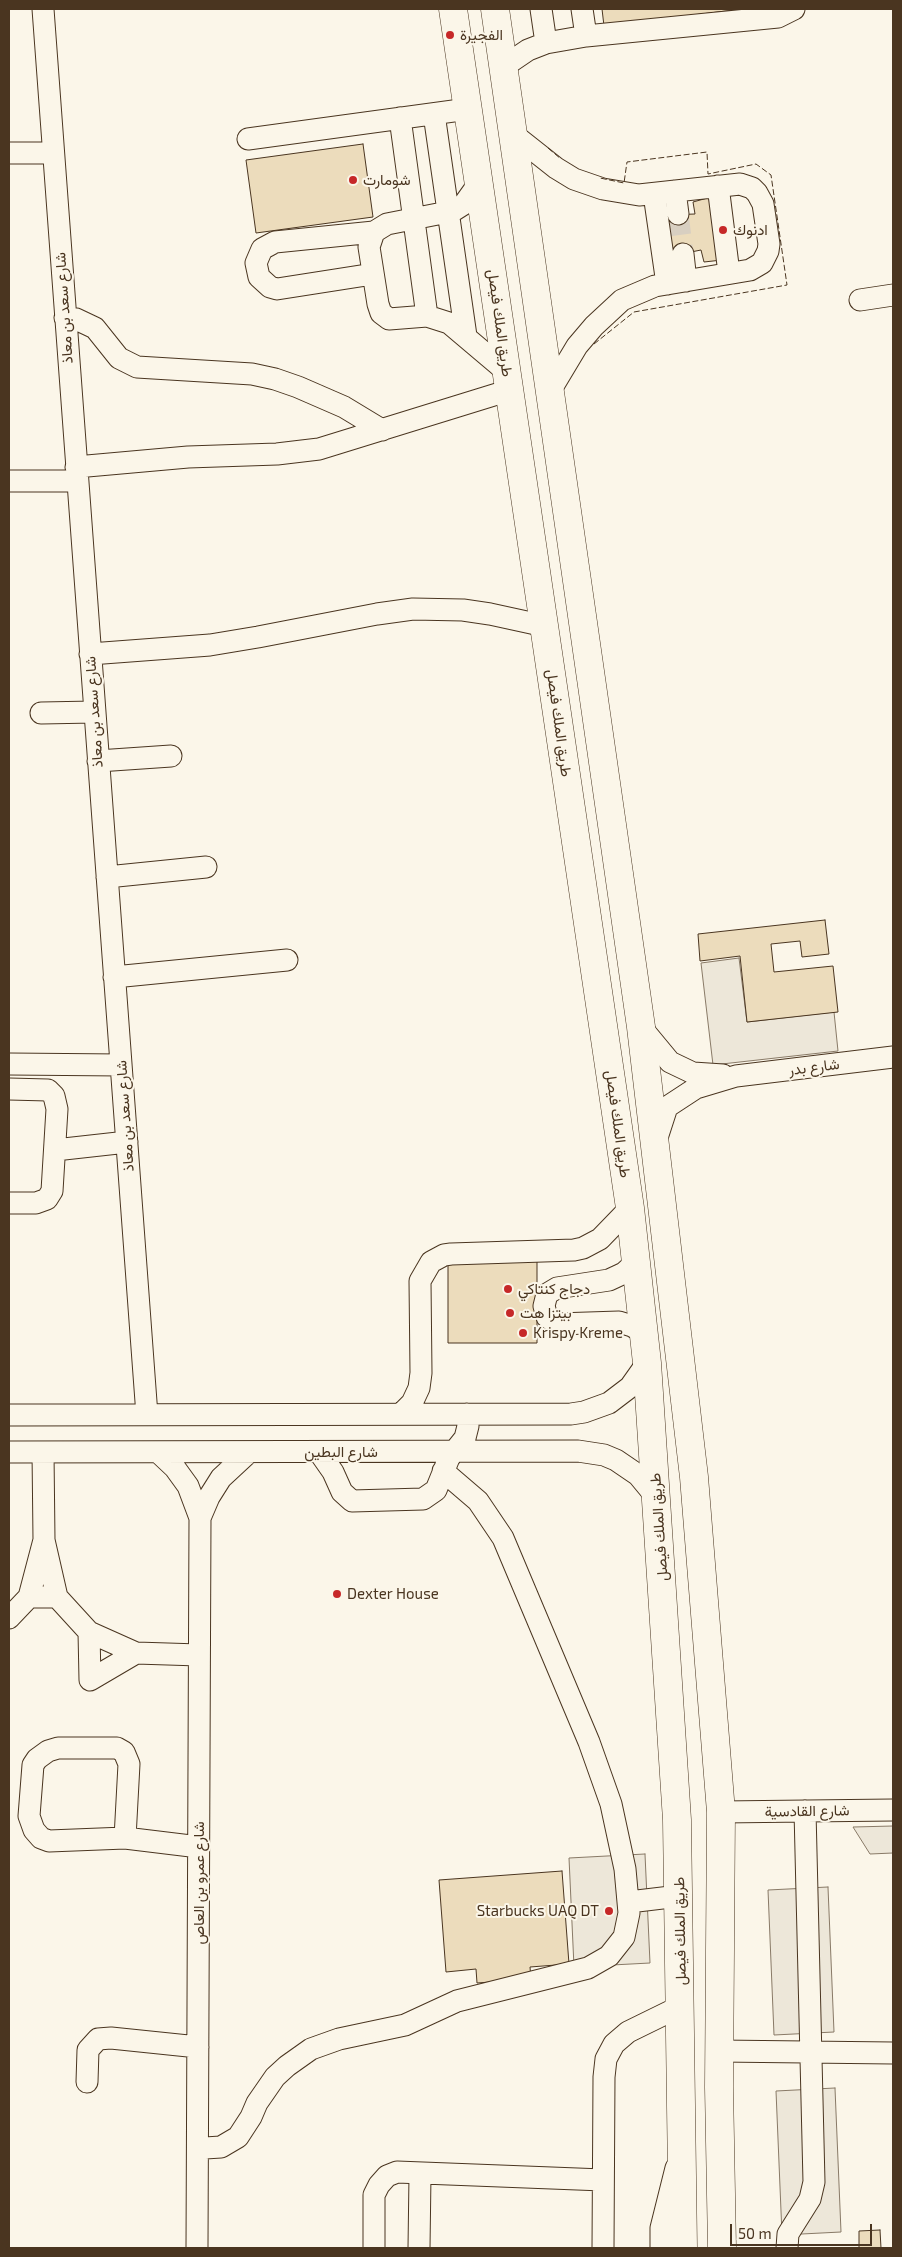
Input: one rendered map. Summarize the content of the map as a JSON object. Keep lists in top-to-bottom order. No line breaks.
{"streets":{"main road":["طريق الملك فيصل"],"street":["شارع سعد بن معاذ","شارع بدر","شارع البطين","شارع القادسية","شارع عمرو بن العاص"]},"crossings":[["طريق الملك فيصل","شارع البطين"],["شارع البطين","شارع عمرو بن العاص"]],"places":["الفجيرة","شومارت","ادنوك","دجاج كنتاكي","بيتزا هت","Krispy Kreme","Dexter House","Starbucks UAQ DT"],"scale_bar":"50 m"}
